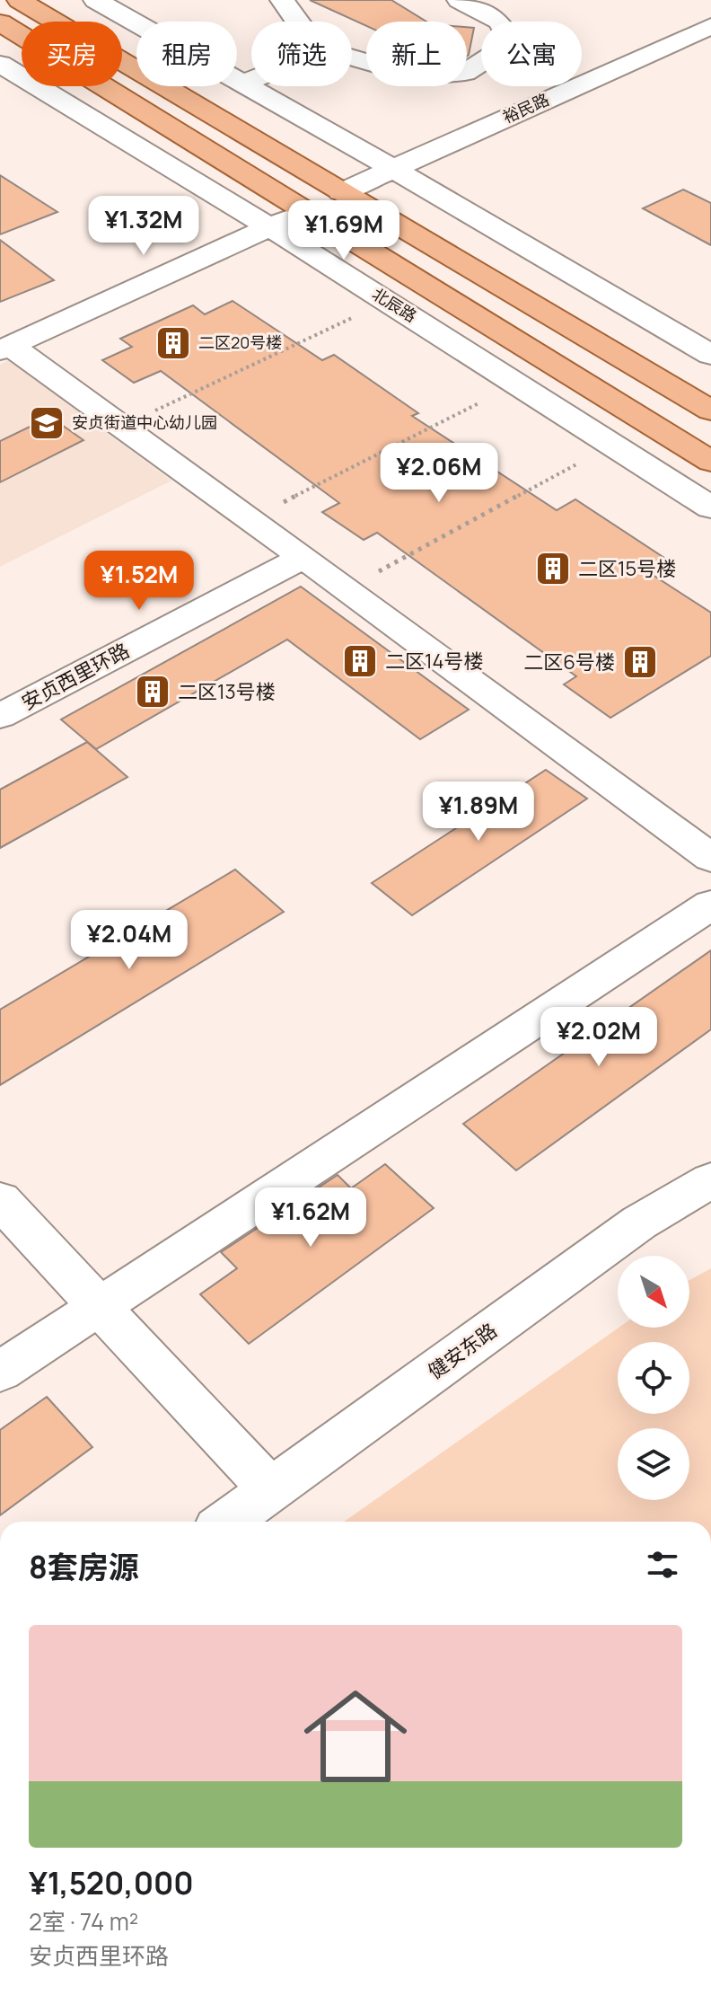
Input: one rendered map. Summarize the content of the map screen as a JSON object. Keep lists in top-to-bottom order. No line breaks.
{"streets":{"main road":["北辰路"],"street":["裕民路","安贞西里环路","健安东路"]},"places":{"building":["二区20号楼","二区15号楼","二区14号楼","二区6号楼","二区13号楼"],"school or university":["安贞街道中心幼儿园"]},"north":"bottom right","page":{"chip":["买房","租房","筛选","新上","公寓"],"price":["¥1.32M","¥1.69M","¥2.06M","¥1.52M","¥1.89M","¥2.04M","¥2.02M","¥1.62M"],"heading":"8套房源","list":[{"name":"¥1,520,000","note":"2室 · 74 m² · 安贞西里环路"}]}}
